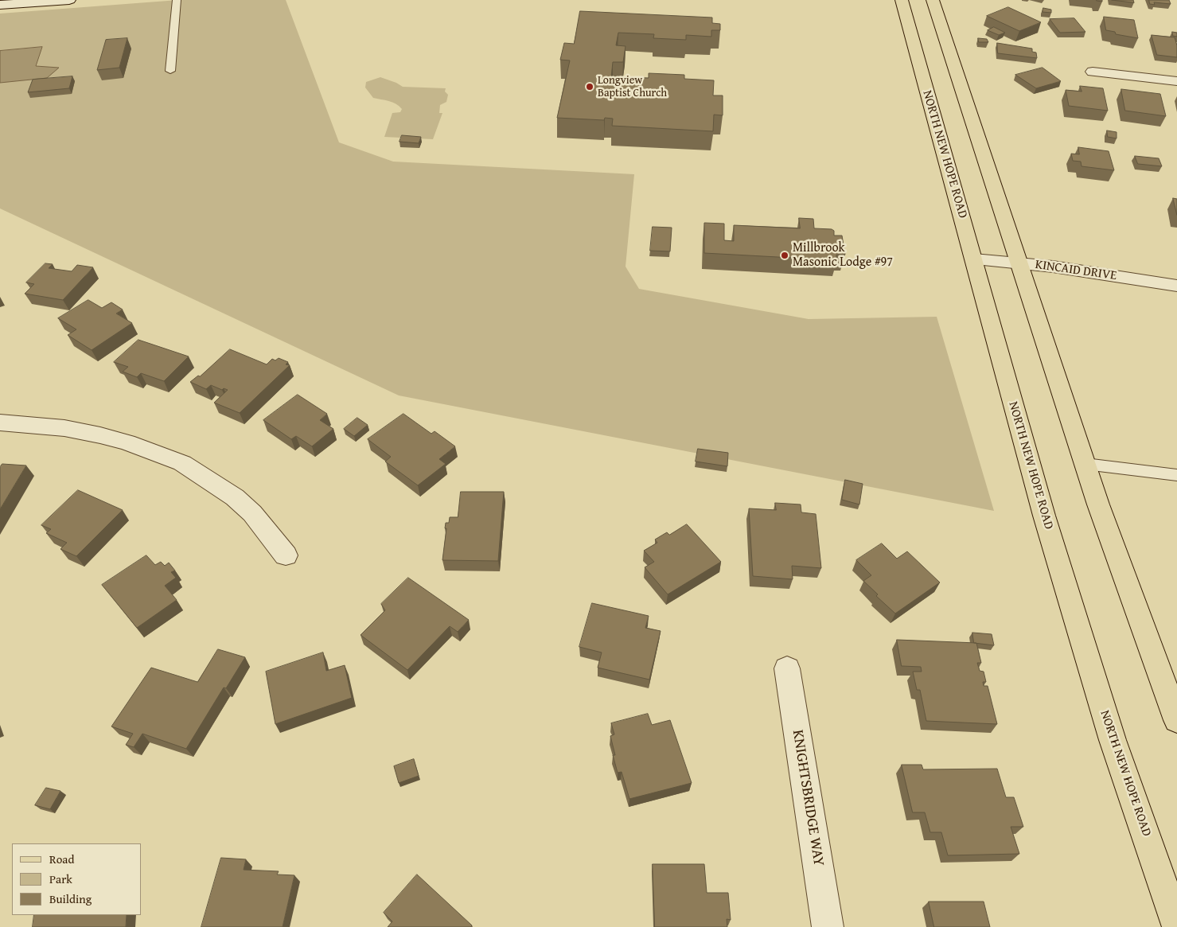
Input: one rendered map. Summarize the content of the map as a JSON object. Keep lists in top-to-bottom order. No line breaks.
{"streets":{"main road":["NORTH NEW HOPE ROAD"],"street":["KINCAID DRIVE","KNIGHTSBRIDGE WAY"]},"crossings":[["NORTH NEW HOPE ROAD","KINCAID DRIVE"]],"places":["Longview Baptist Church","Millbrook Masonic Lodge #97"],"legend":["Road","Park","Building"]}
